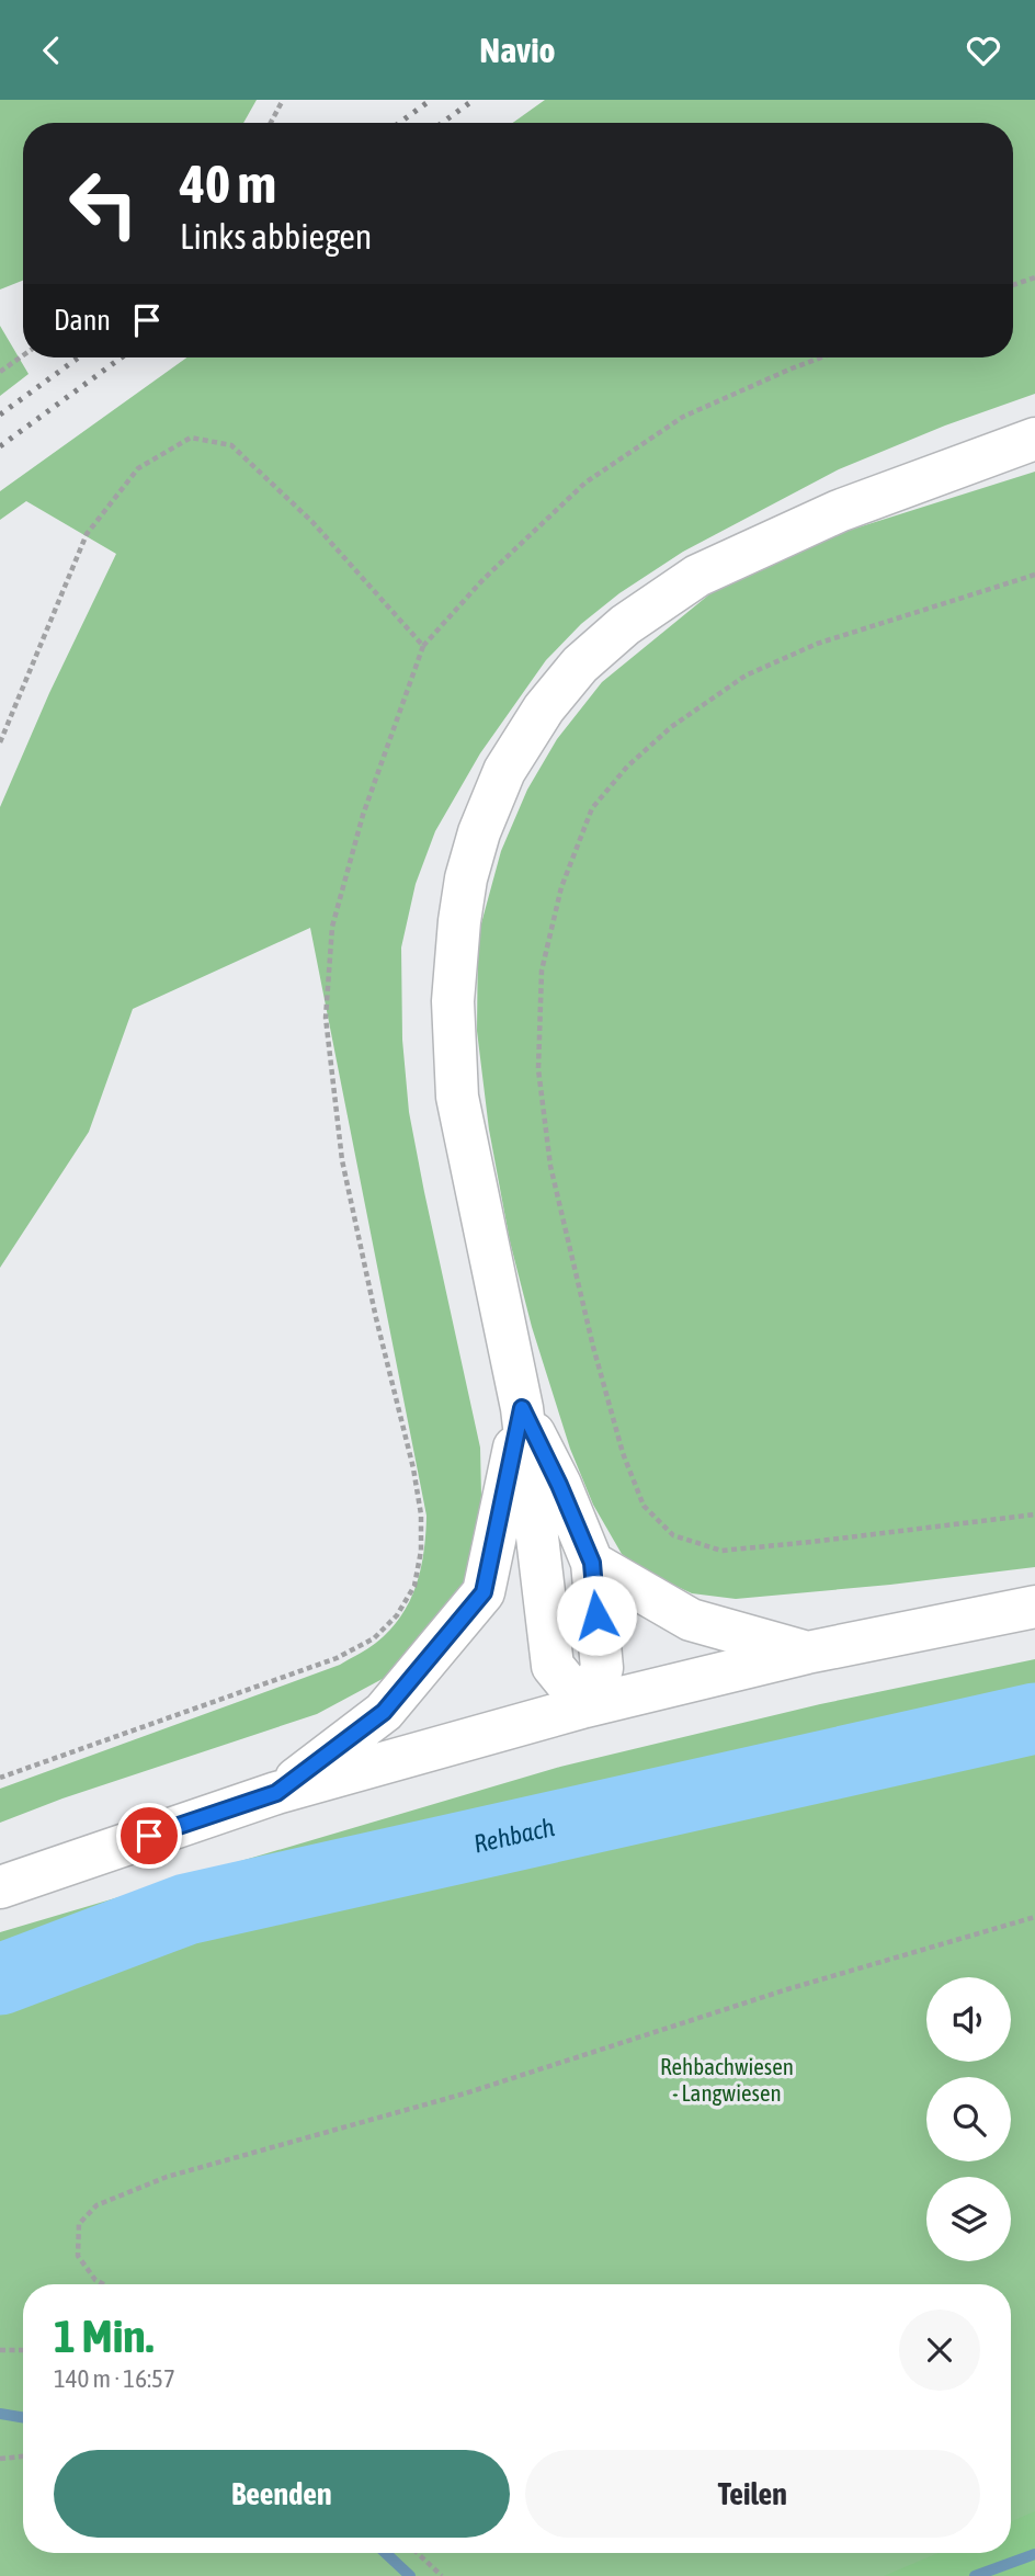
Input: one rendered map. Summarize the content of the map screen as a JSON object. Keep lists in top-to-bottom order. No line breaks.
{"water":["Rehbach"],"parks":["Rehbachwiesen - Langwiesen"],"page":{"header":"Navio","turn":["40 m","Links abbiegen"],"then":"Dann","heading":["1 Min.","140 m · 16:57"],"buttons":["Beenden","Teilen"]}}
